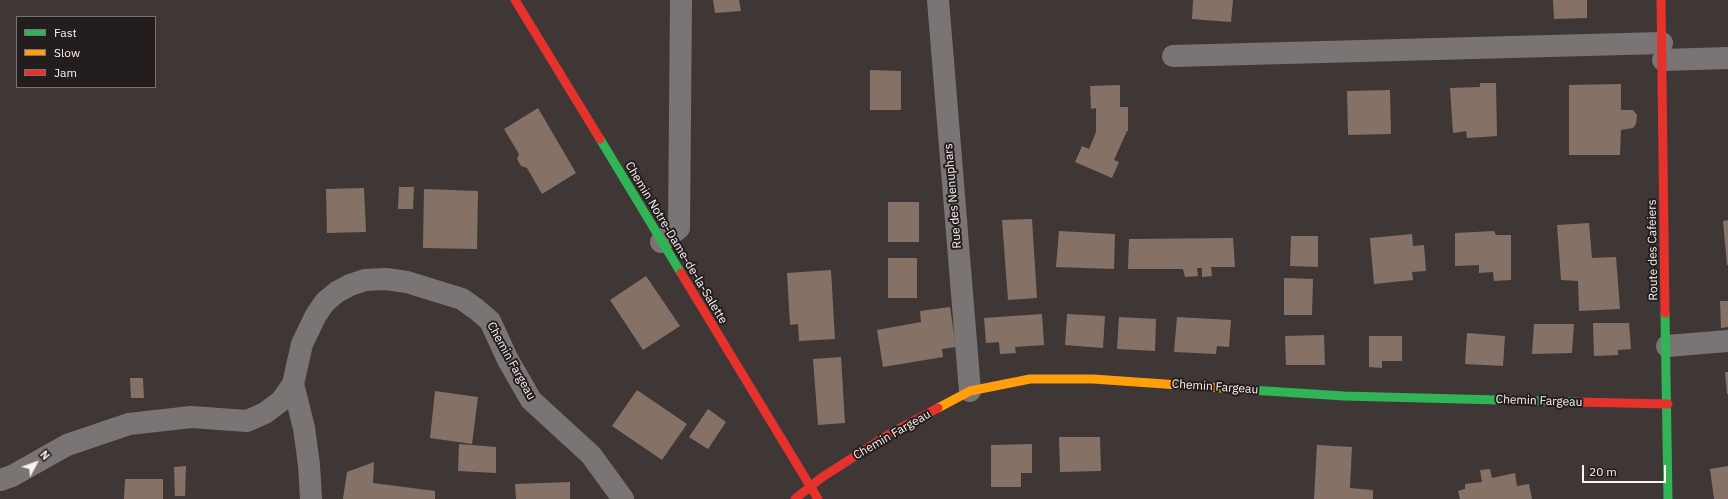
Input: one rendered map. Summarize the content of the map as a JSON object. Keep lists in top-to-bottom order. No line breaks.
{"streets":{"street":["Rue des Nenuphars","Chemin Notre-Dame-de-la-Salette","Route des Cafeiers","Chemin Fargeau"]},"crossings":[["Rue des Nenuphars","Chemin Fargeau"],["Chemin Notre-Dame-de-la-Salette","Chemin Fargeau"],["Route des Cafeiers","Chemin Fargeau"]],"legend":["Fast","Slow","Jam"],"scale_bar":"20 m","north":"top right"}
